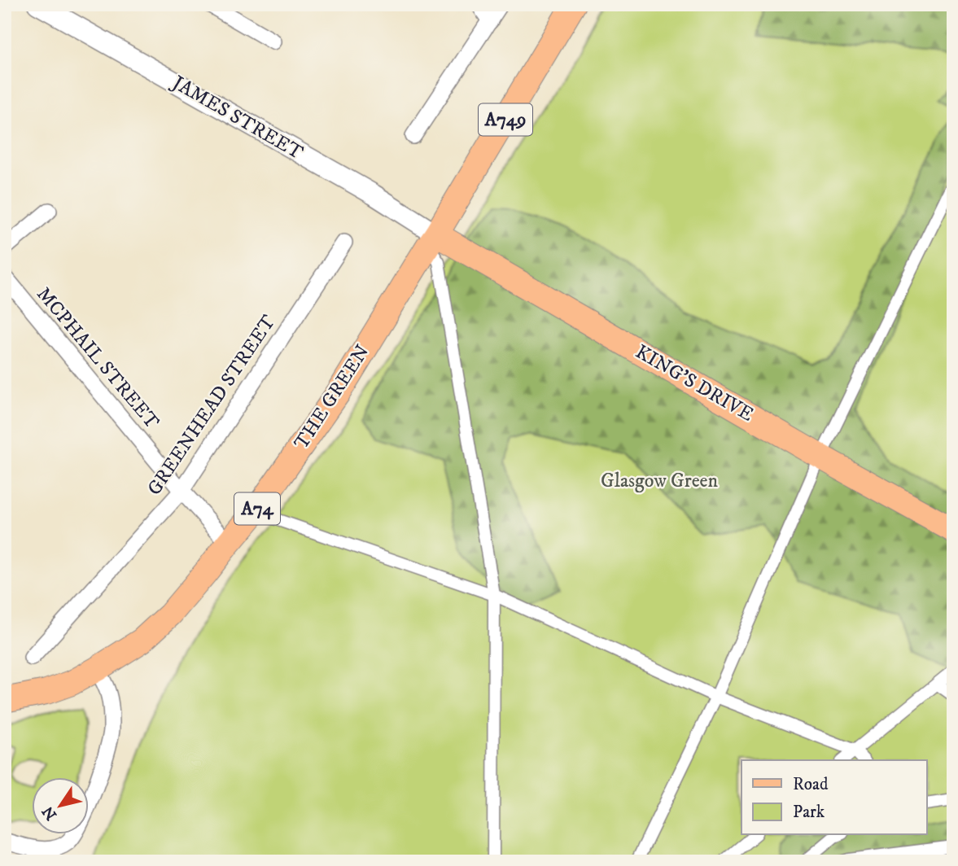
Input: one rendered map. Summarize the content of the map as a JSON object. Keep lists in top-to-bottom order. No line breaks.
{"streets":{"main road":["A749","KING'S DRIVE","THE GREEN","A74"],"street":["JAMES STREET","MCPHAIL STREET","GREENHEAD STREET"]},"crossings":[["JAMES STREET","KING'S DRIVE"],["JAMES STREET","THE GREEN"],["MCPHAIL STREET","THE GREEN"],["MCPHAIL STREET","GREENHEAD STREET"],["KING'S DRIVE","THE GREEN"]],"parks":["Glasgow Green"],"legend":["Road","Park"],"north":"bottom left"}
